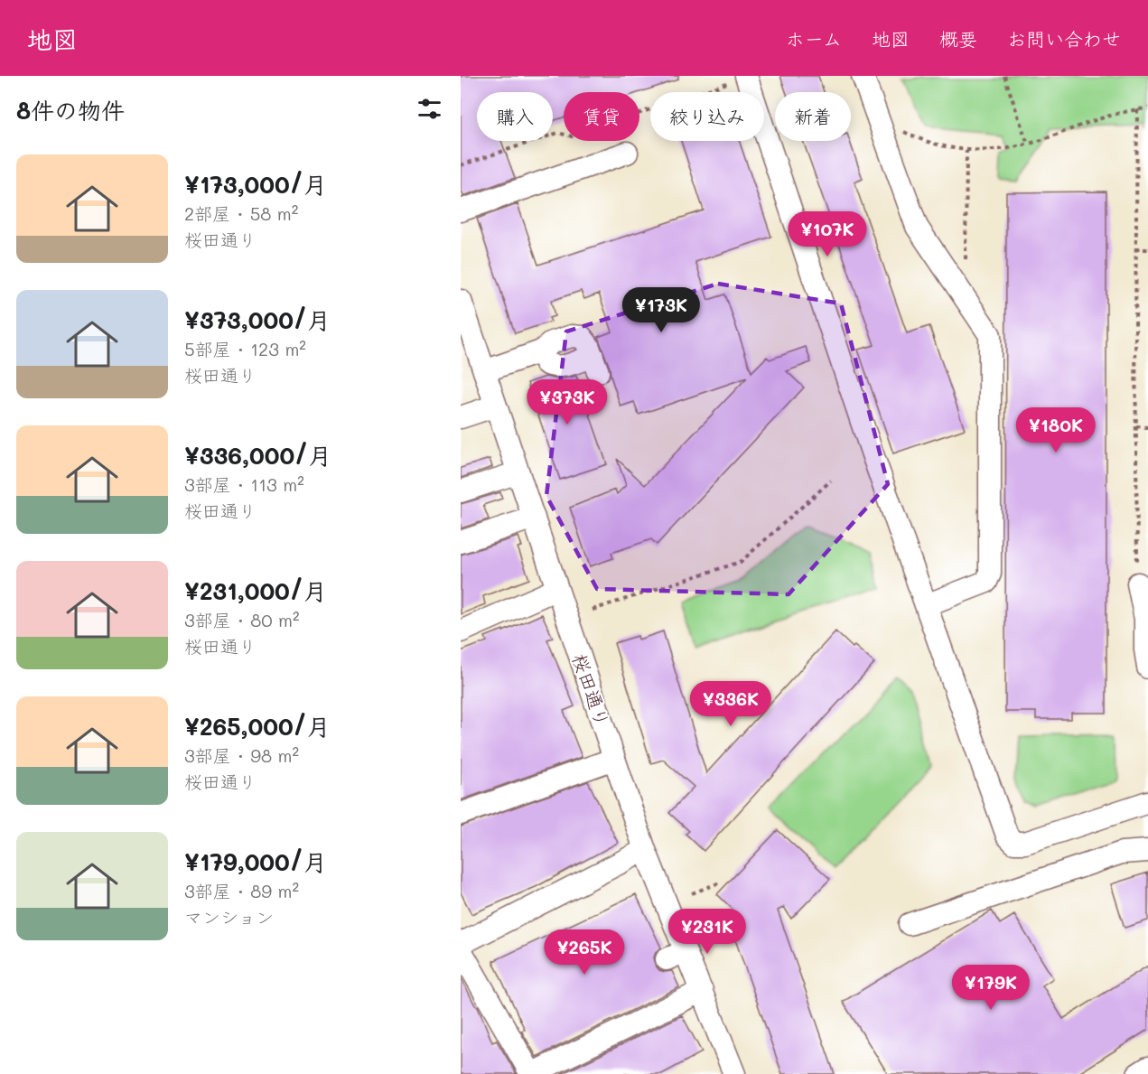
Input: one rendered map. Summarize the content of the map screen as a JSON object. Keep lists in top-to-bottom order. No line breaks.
{"streets":{"street":["桜田通り"]},"page":{"header":"地図","nav":["ホーム","地図","概要","お問い合わせ"],"heading":"8件の物件","chip":["購入","賃貸","絞り込み","新着"],"list":[{"name":"¥173,000/月","note":"2部屋 · 58 m² · 桜田通り"},{"name":"¥373,000/月","note":"5部屋 · 123 m² · 桜田通り"},{"name":"¥336,000/月","note":"3部屋 · 113 m² · 桜田通り"},{"name":"¥231,000/月","note":"3部屋 · 80 m² · 桜田通り"},{"name":"¥265,000/月","note":"3部屋 · 98 m² · 桜田通り"},{"name":"¥179,000/月","note":"3部屋 · 89 m² · マンション"}],"price":["¥107K","¥173K","¥373K","¥180K","¥336K","¥231K","¥265K","¥179K"]}}
